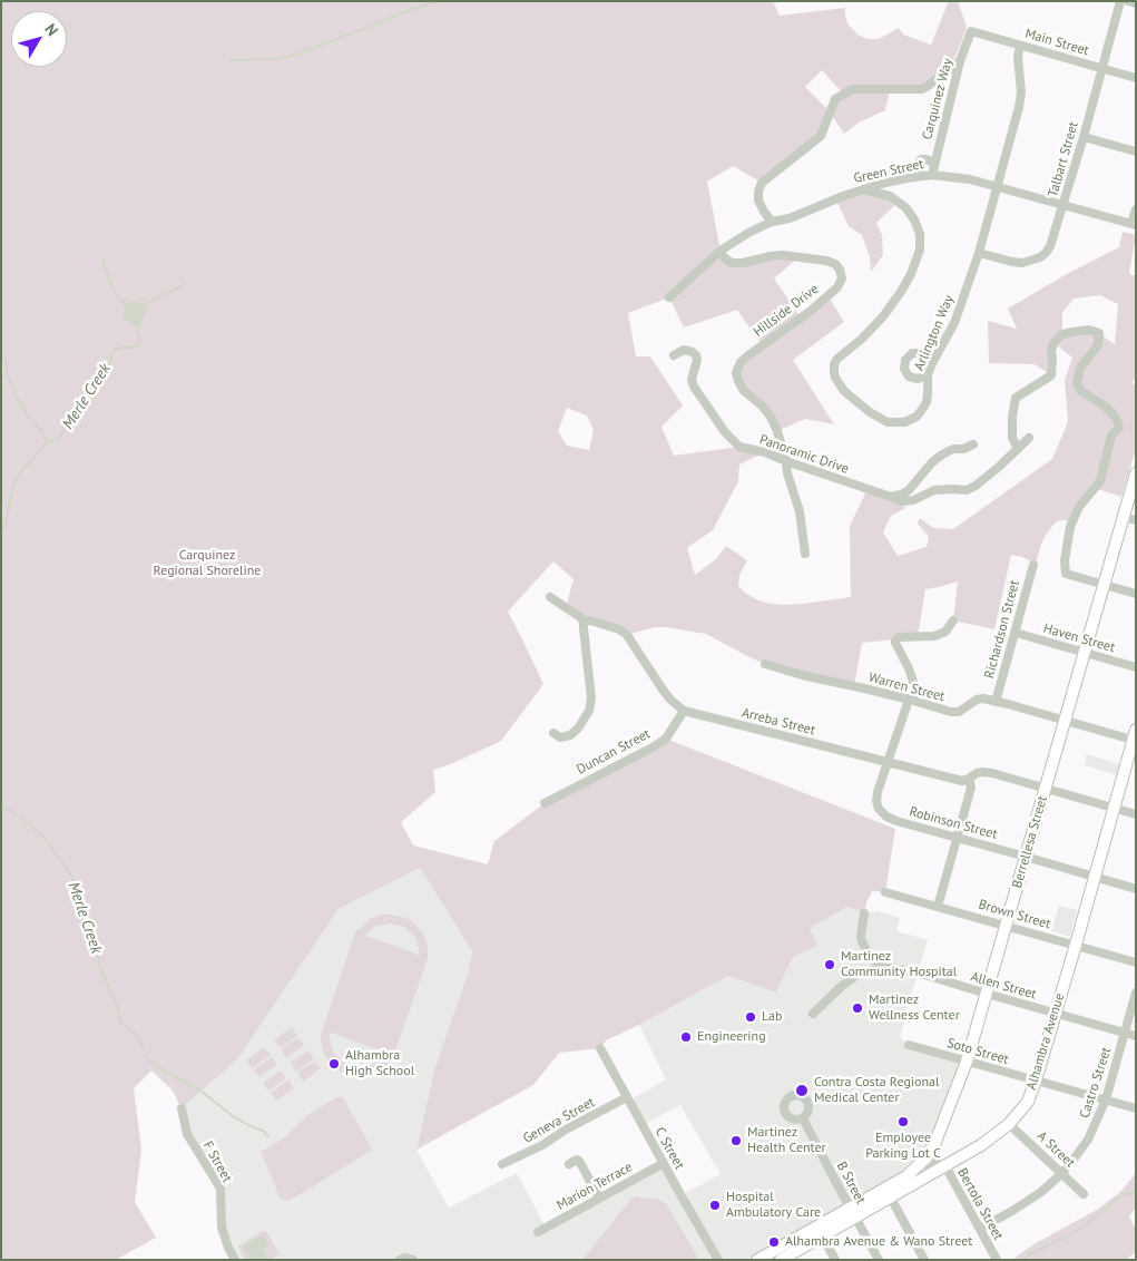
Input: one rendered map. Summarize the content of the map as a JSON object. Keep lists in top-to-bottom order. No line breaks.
{"streets":{"main road":["Berrellesa Street","Alhambra Avenue"],"street":["Main Street","Carquinez Way","Talbart Street","Green Street","Hillside Drive","Arlington Way","Panoramic Drive","Richardson Street","Haven Street","Warren Street","Arreba Street","Duncan Street","Robinson Street","Brown Street","Allen Street","Soto Street","Castro Street","Geneva Street","C Street","A Street","F Street","B Street","Marion Terrace","Bertola Street"]},"crossings":[["Main Street","Carquinez Way"],["Main Street","Talbart Street"],["Main Street","Arlington Way"],["Carquinez Way","Green Street"],["Talbart Street","Green Street"],["Talbart Street","Arlington Way"],["Green Street","Hillside Drive"],["Green Street","Arlington Way"],["Hillside Drive","Panoramic Drive"],["Richardson Street","Haven Street"],["Richardson Street","Warren Street"],["Haven Street","Berrellesa Street"],["Warren Street","Robinson Street"],["Warren Street","Berrellesa Street"],["Warren Street","Alhambra Avenue"],["Arreba Street","Duncan Street"],["Arreba Street","Robinson Street"],["Arreba Street","Berrellesa Street"],["Arreba Street","Alhambra Avenue"],["Robinson Street","Berrellesa Street"],["Robinson Street","Alhambra Avenue"],["Berrellesa Street","Brown Street"],["Berrellesa Street","Allen Street"],["Berrellesa Street","Alhambra Avenue"],["Berrellesa Street","Soto Street"],["Berrellesa Street","Bertola Street"],["Brown Street","Alhambra Avenue"],["Allen Street","Alhambra Avenue"],["Allen Street","Castro Street"],["Alhambra Avenue","Soto Street"],["Alhambra Avenue","A Street"],["Alhambra Avenue","B Street"],["Alhambra Avenue","Bertola Street"],["Soto Street","Castro Street"],["Castro Street","A Street"],["Castro Street","Bertola Street"],["Geneva Street","C Street"],["C Street","Marion Terrace"]],"water":["Merle Creek"],"parks":["Carquinez Regional Shoreline"],"places":["Martinez Community Hospital","Martinez Wellness Center","Lab","Engineering","Alhambra High School","Contra Costa Regional Medical Center","Employee Parking Lot C","Martinez Health Center","Hospital Ambulatory Care","Alhambra Avenue & Wano Street"],"north":"top right"}
